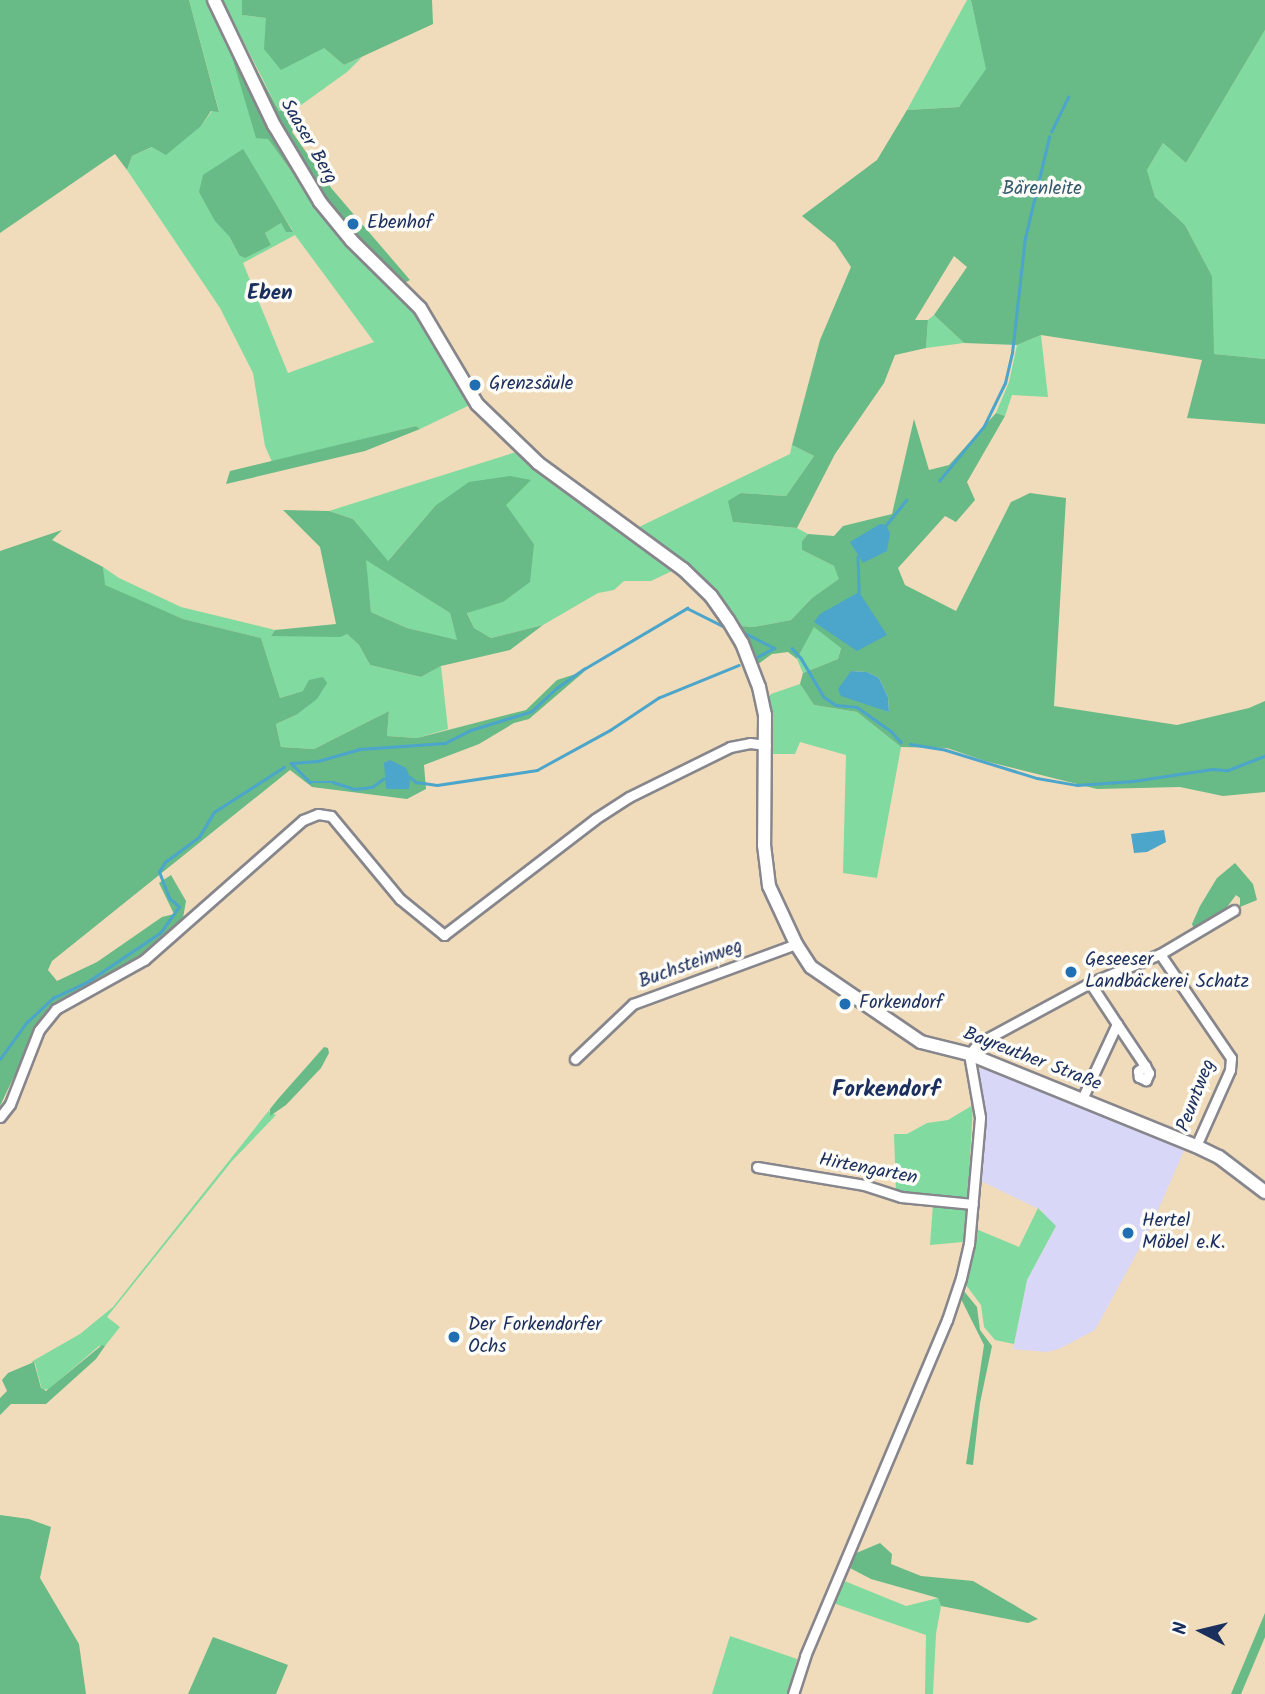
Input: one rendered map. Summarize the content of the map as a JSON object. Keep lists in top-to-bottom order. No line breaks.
{"streets":{"street":["Saaser Berg","Buchsteinweg","Bayreuther Straße","Peuntweg","Hirtengarten"]},"crossings":[["Saaser Berg","Bayreuther Straße"],["Buchsteinweg","Bayreuther Straße"],["Bayreuther Straße","Peuntweg"]],"districts":["Eben","Forkendorf"],"parks":["Bärenleite"],"places":["Ebenhof","Grenzsäule","Geseeser Landbäckerei Schatz","Forkendorf","Hertel Möbel e.K.","Der Forkendorfer Ochs"],"north":"left"}
